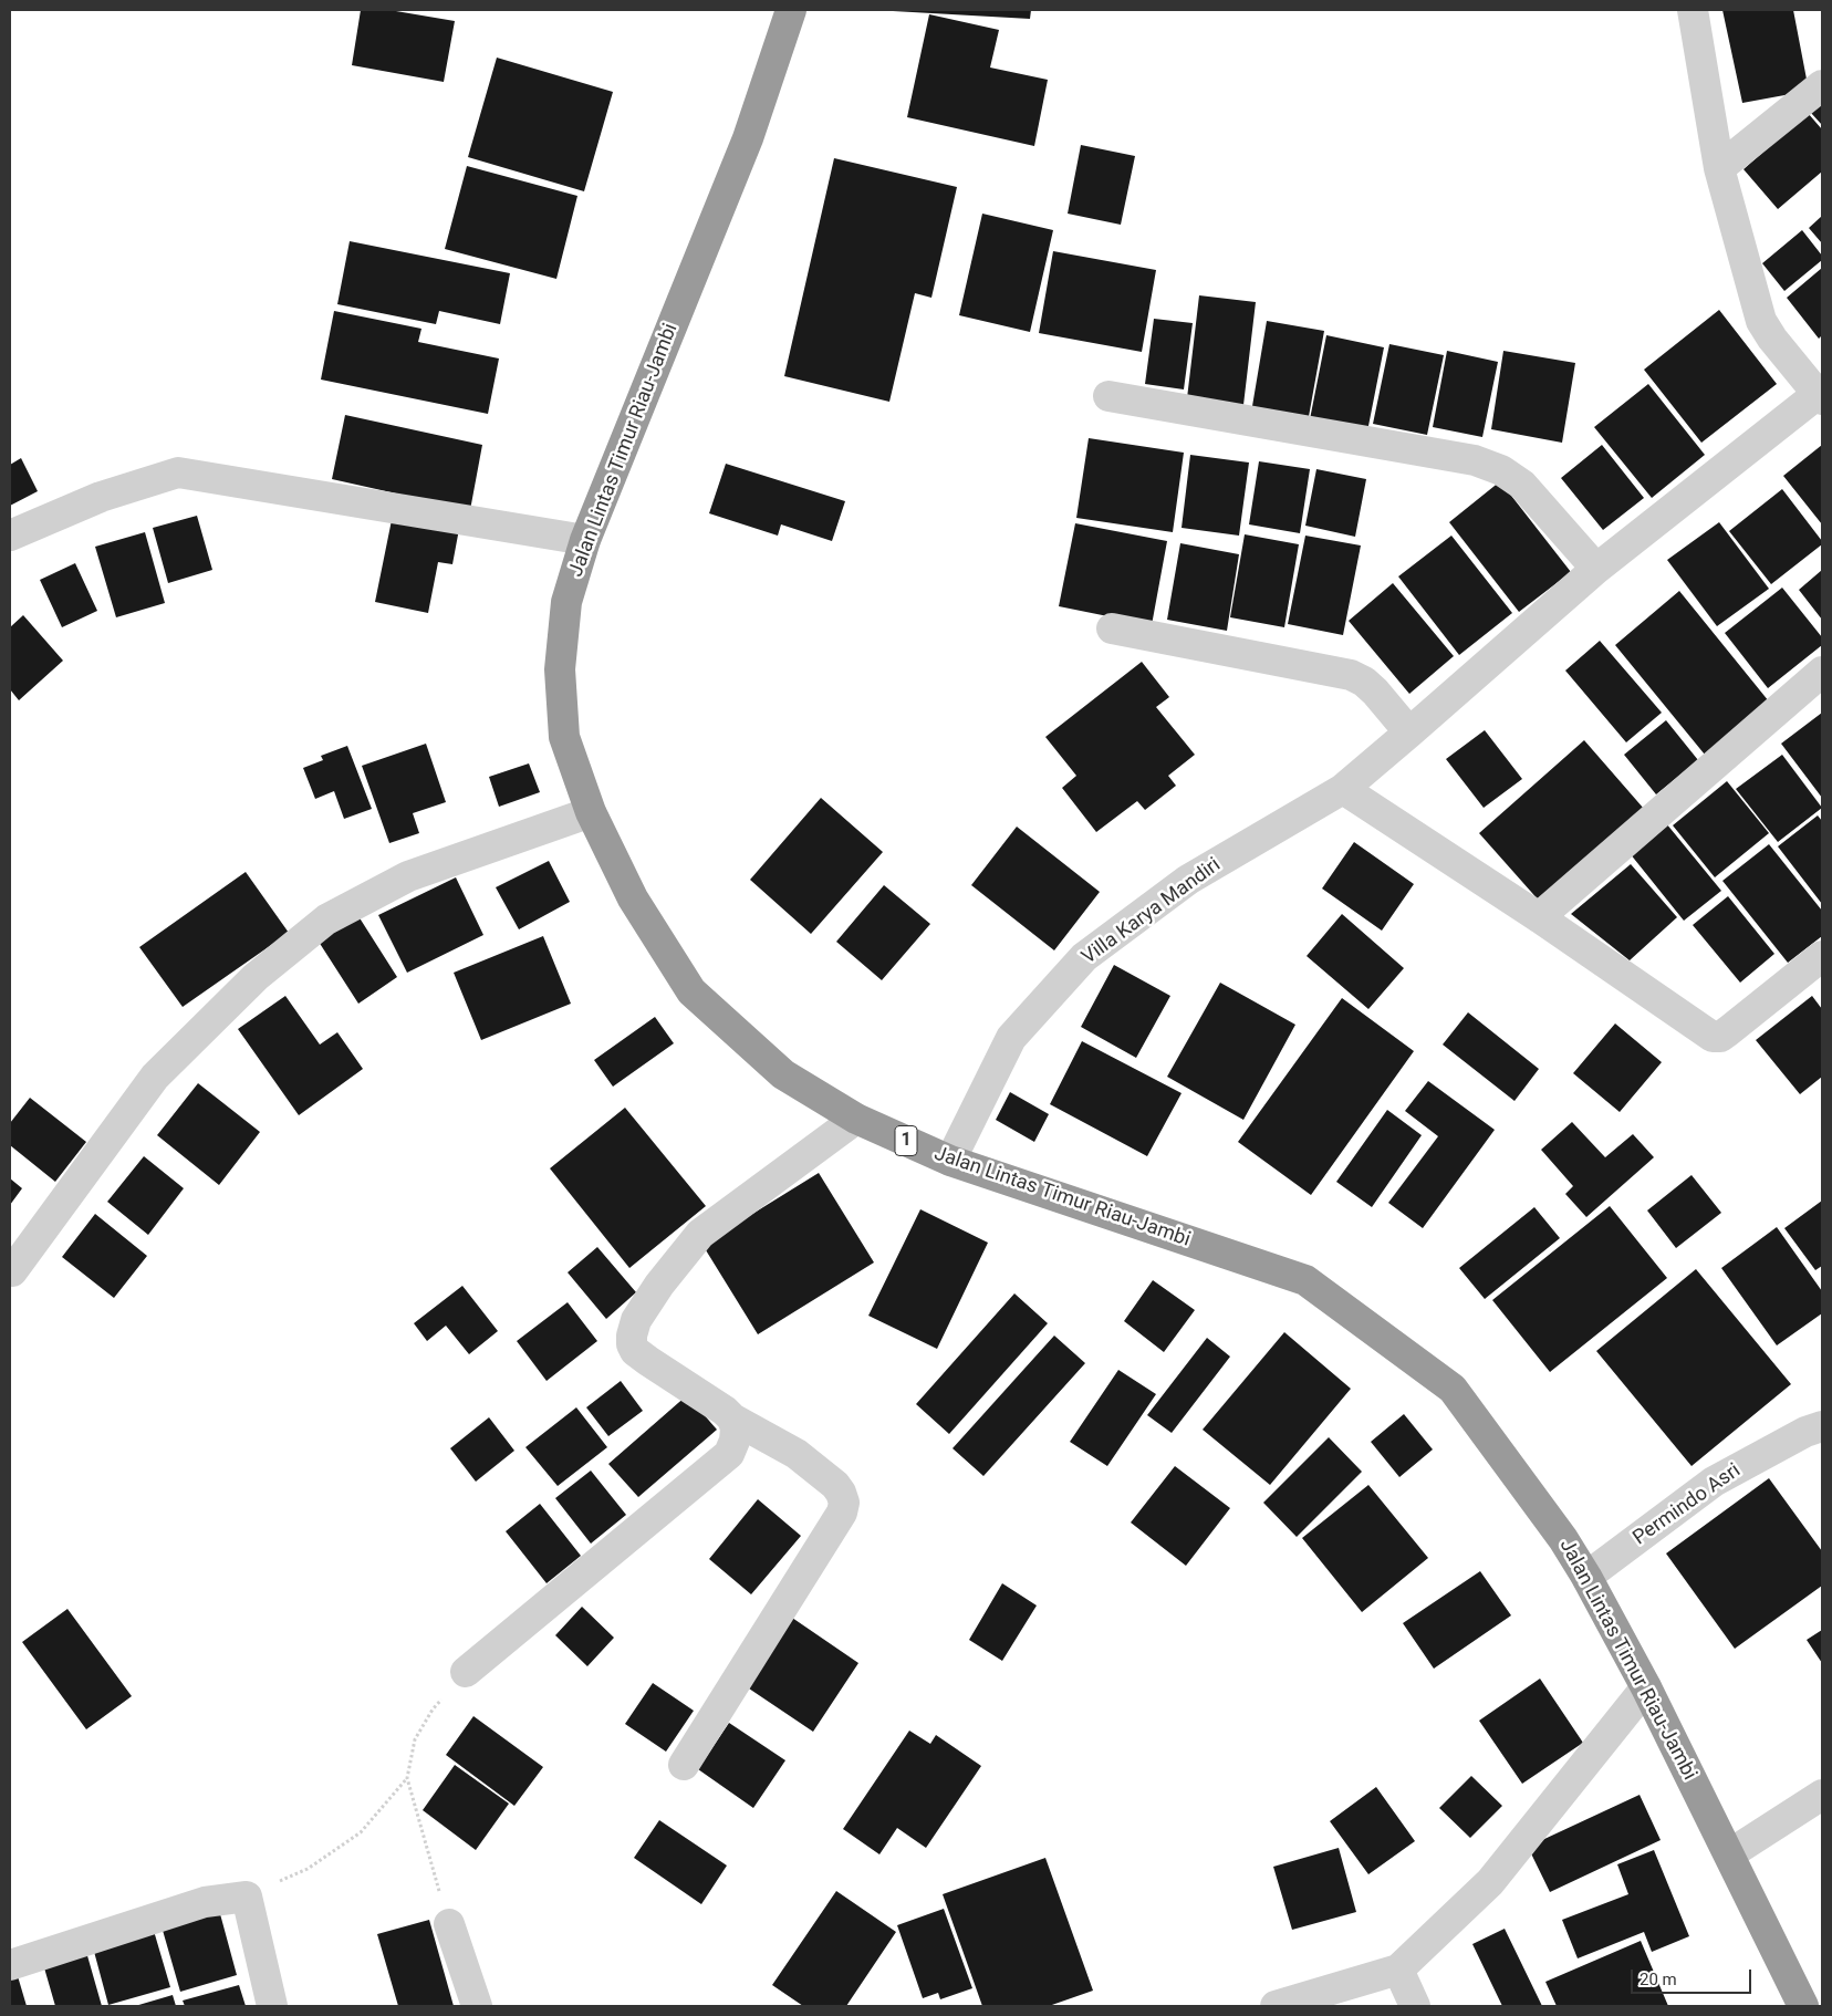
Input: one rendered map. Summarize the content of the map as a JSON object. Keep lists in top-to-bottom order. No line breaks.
{"streets":{"highway":["Jalan Lintas Timur Riau-Jambi","1"],"street":["Villa Karya Mandiri","Permindo Asri"]},"crossings":[["Jalan Lintas Timur Riau-Jambi","Villa Karya Mandiri"],["Jalan Lintas Timur Riau-Jambi","Permindo Asri"]],"scale_bar":"20 m"}
